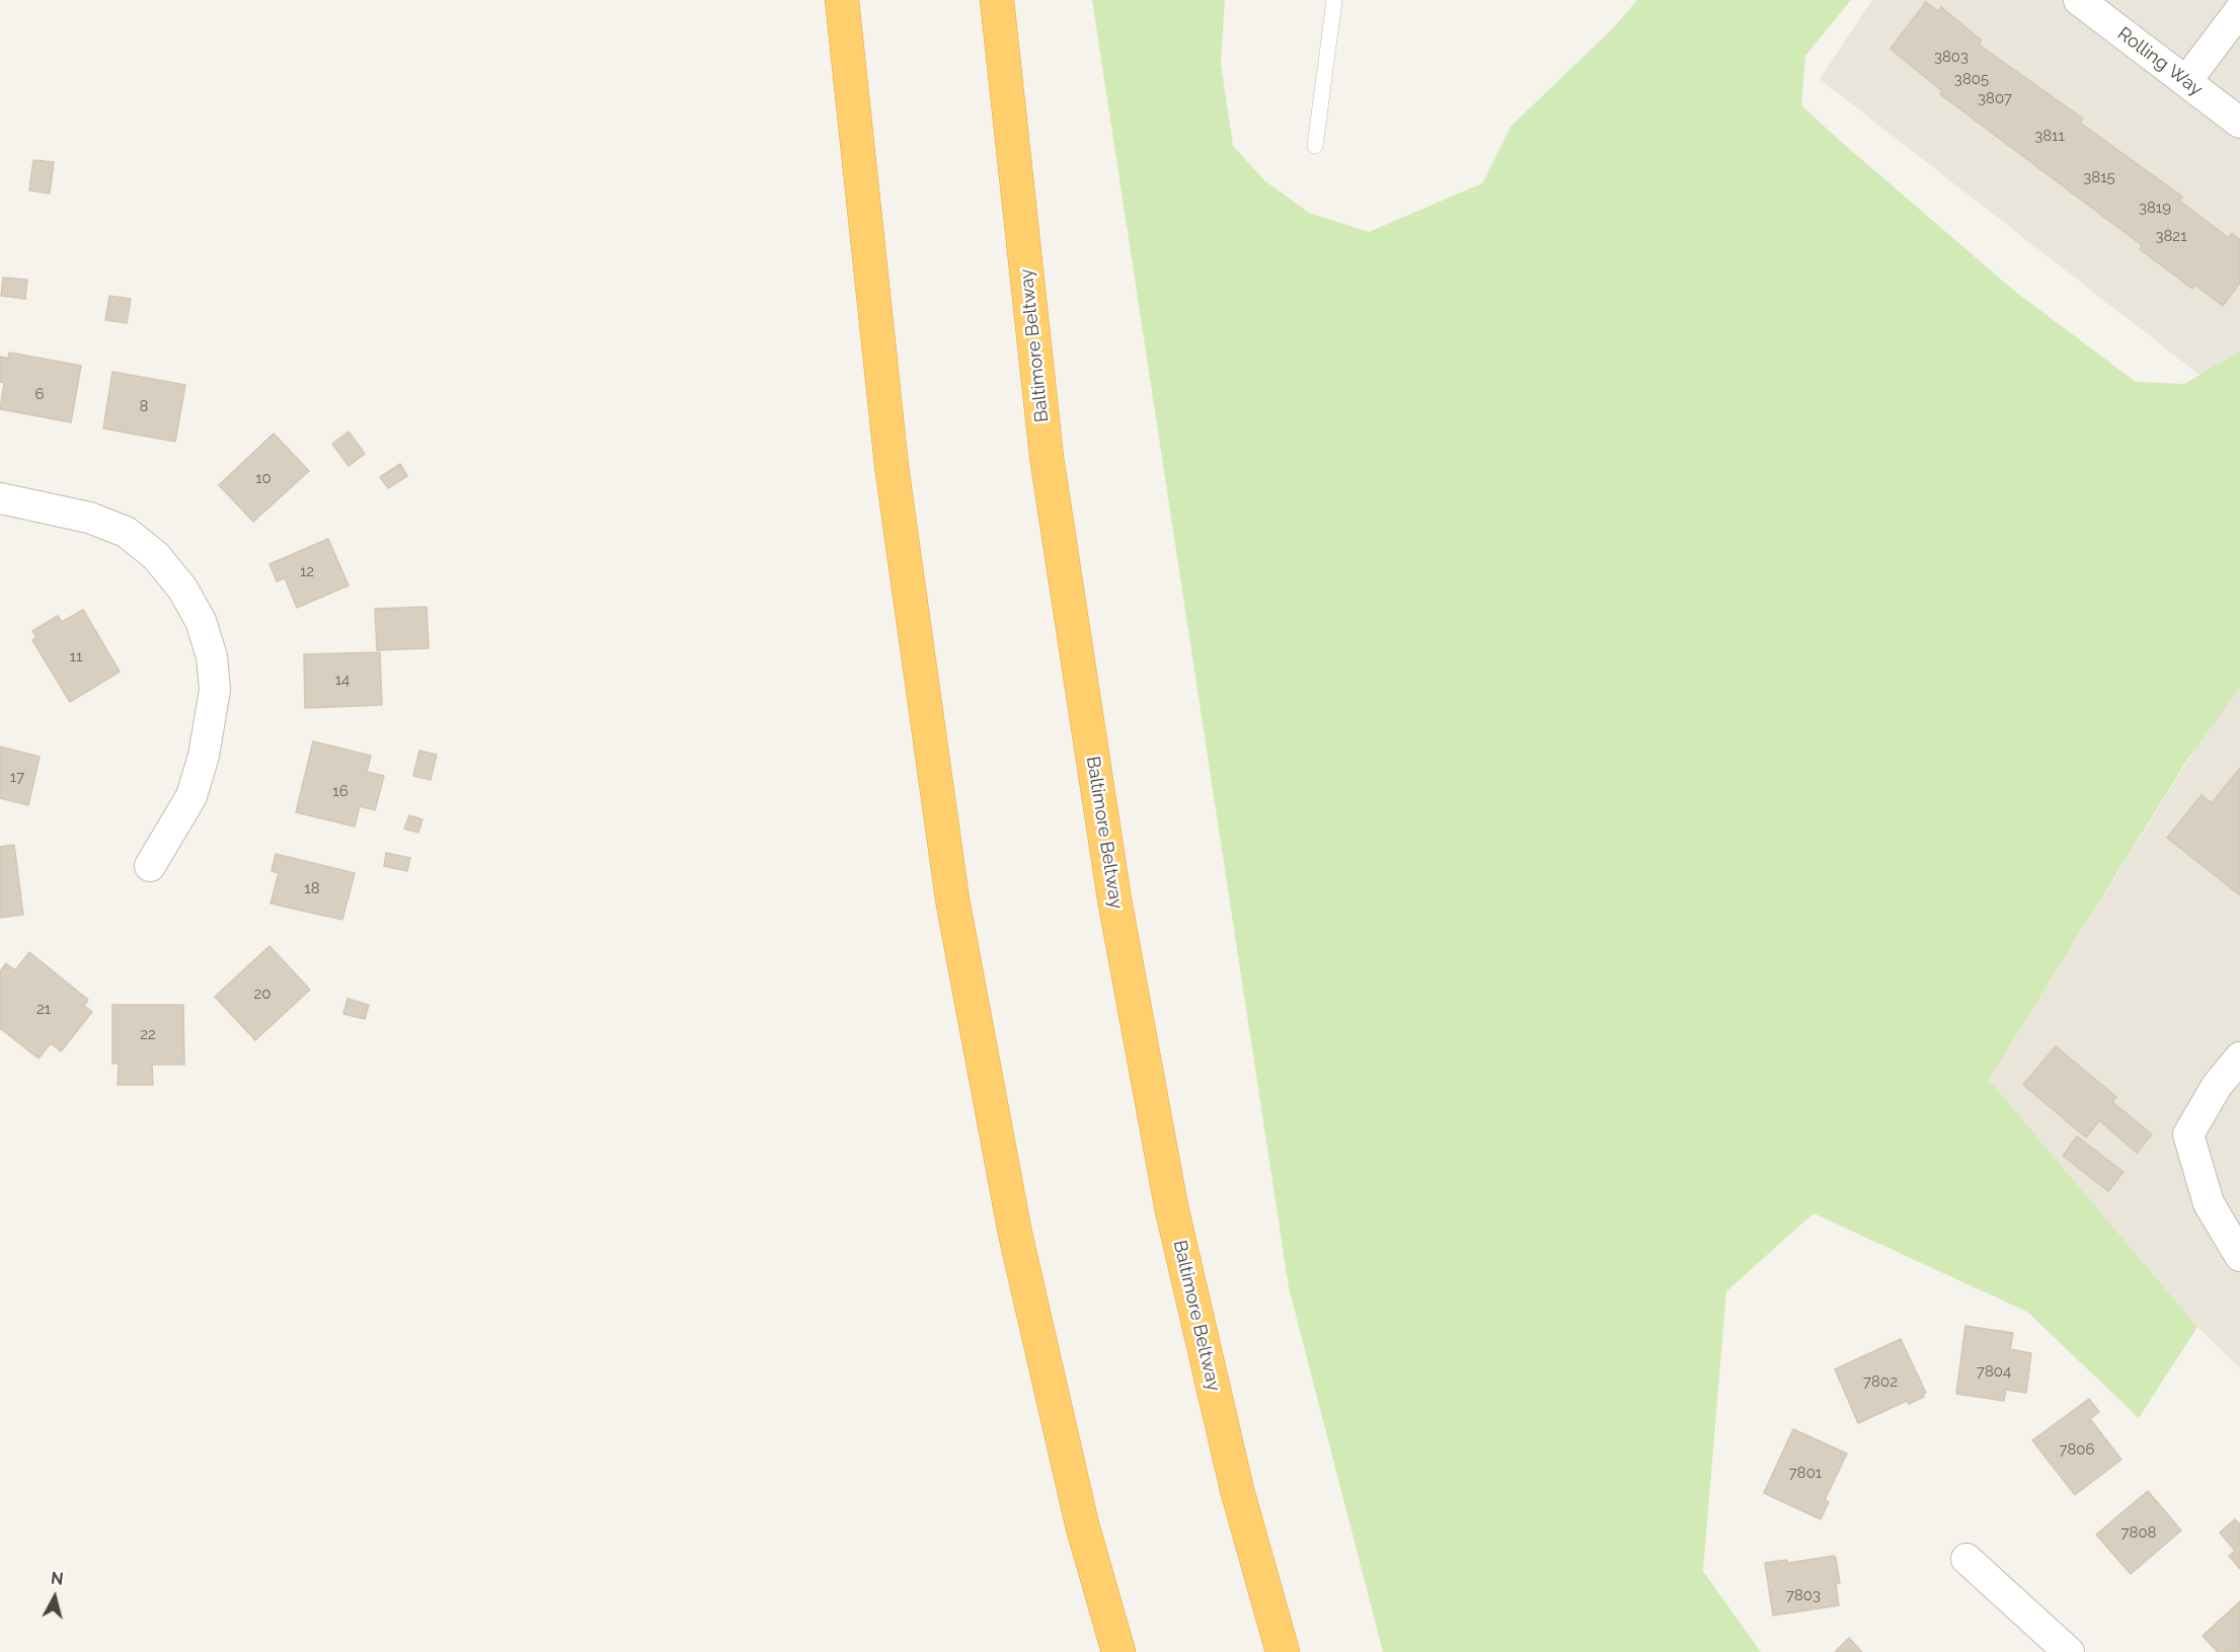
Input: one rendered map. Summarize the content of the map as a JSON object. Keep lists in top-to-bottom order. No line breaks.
{"streets":{"highway":["Baltimore Beltway"],"street":["Rolling Way"]},"house_numbers":["3803","3805","3807","3811","3815","3819","3821","6","8","10","12","11","14","17","16","18","20","21","22","7804","7802","7806","7801","7808","7803"],"north":"top"}
